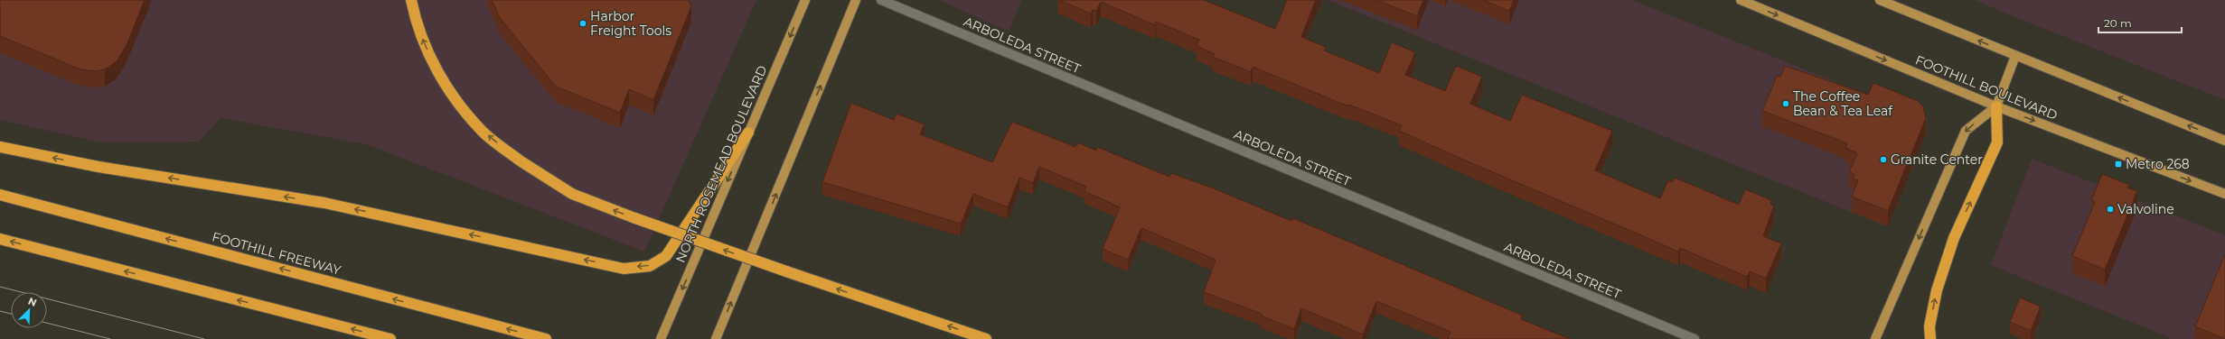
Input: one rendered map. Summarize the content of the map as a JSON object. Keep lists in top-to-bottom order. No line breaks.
{"streets":{"highway":["FOOTHILL FREEWAY"],"main road":["FOOTHILL BOULEVARD","NORTH ROSEMEAD BOULEVARD"],"street":["ARBOLEDA STREET"]},"places":{"other":["Harbor Freight Tools","The Coffee Bean & Tea Leaf","Granite Center","Valvoline"],"transit":["Metro 268"]},"scale_bar":"20 m","north":"top right"}
